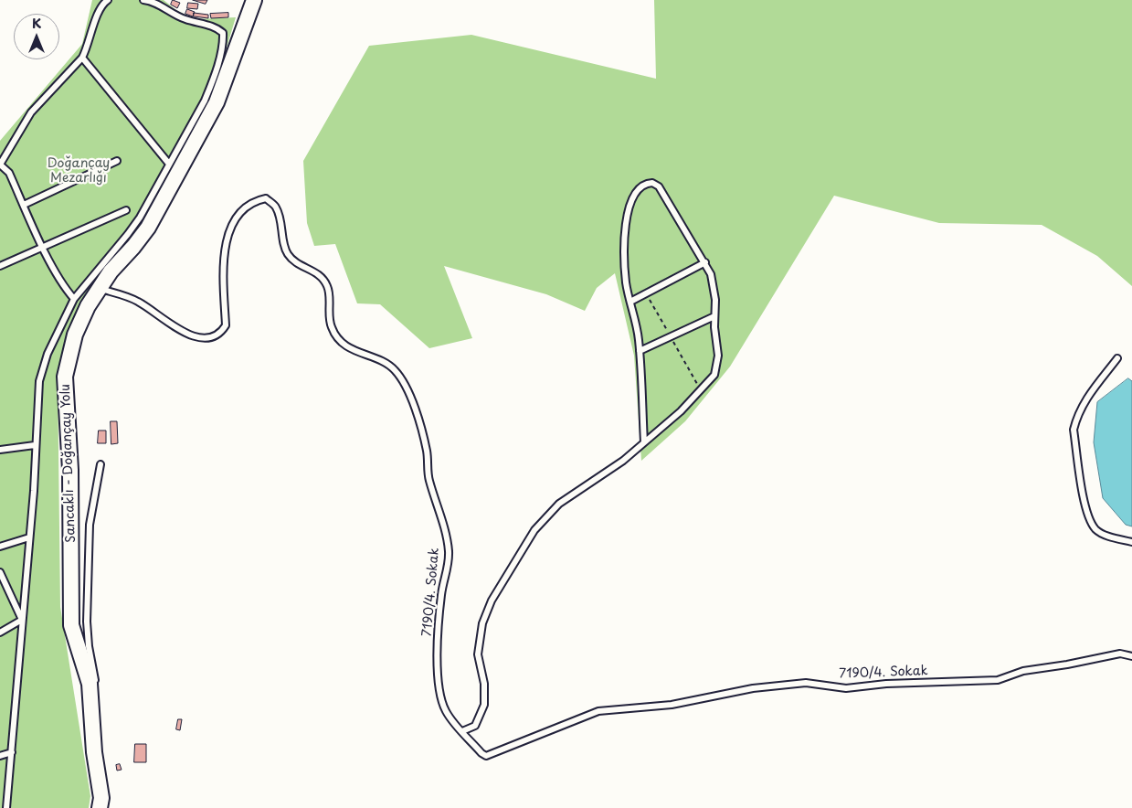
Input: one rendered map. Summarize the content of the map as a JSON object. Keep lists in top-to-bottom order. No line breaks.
{"streets":{"street":["Sancaklı - Doğançay Yolu"],"lane":["7190/4. Sokak"]},"crossings":[["Sancaklı - Doğançay Yolu","7190/4. Sokak"]],"parks":["Doğançay Mezarlığı"],"north":"top"}
